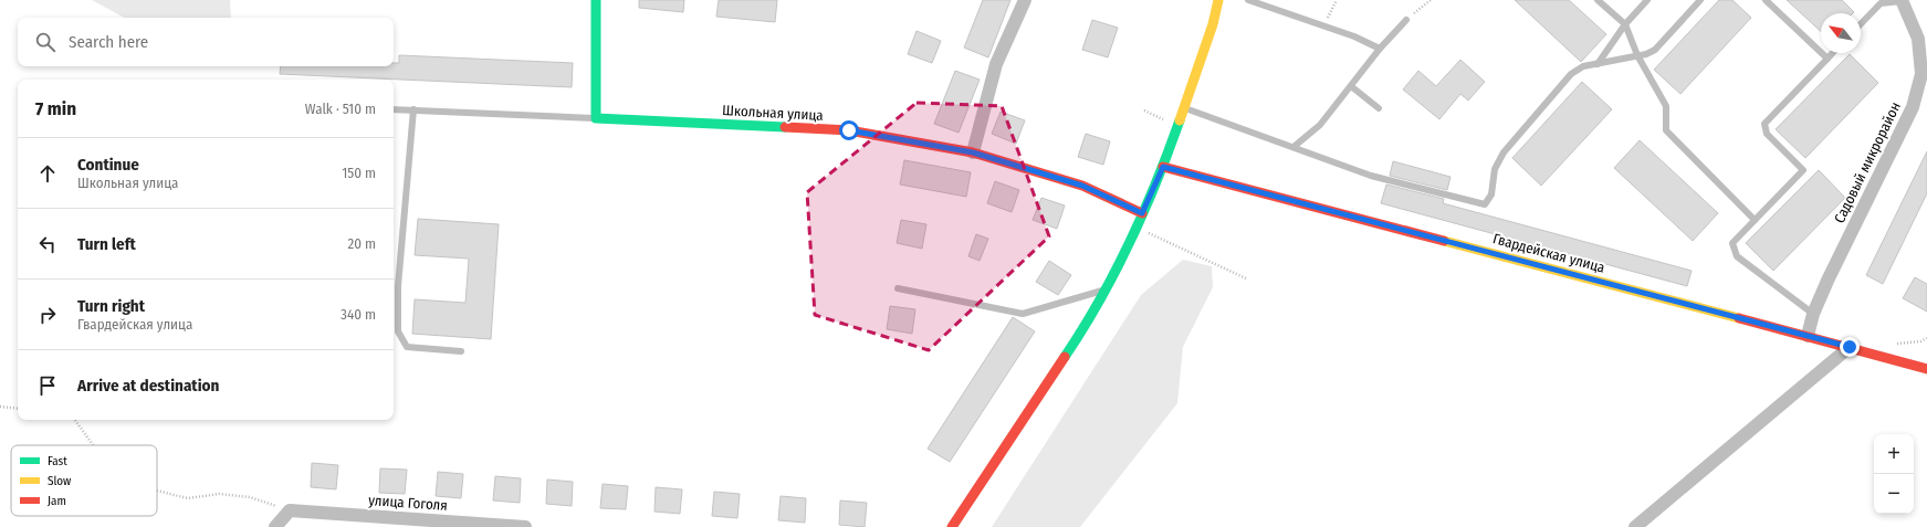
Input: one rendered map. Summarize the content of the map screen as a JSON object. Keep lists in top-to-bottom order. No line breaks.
{"streets":{"street":["Школьная улица","Садовый микрорайон","Гвардейская улица","улица Гоголя"]},"crossings":[["Садовый микрорайон","Гвардейская улица"]],"legend":["Fast","Slow","Jam"],"north":"top left","page":{"search":"Search here","heading":["7 min","Walk · 510 m"],"list":[["Continue","Школьная улица","150 m"],["Turn left","20 m"],["Turn right","Гвардейская улица","340 m"],"Arrive at destination"],"map_buttons":["+","−"]}}
